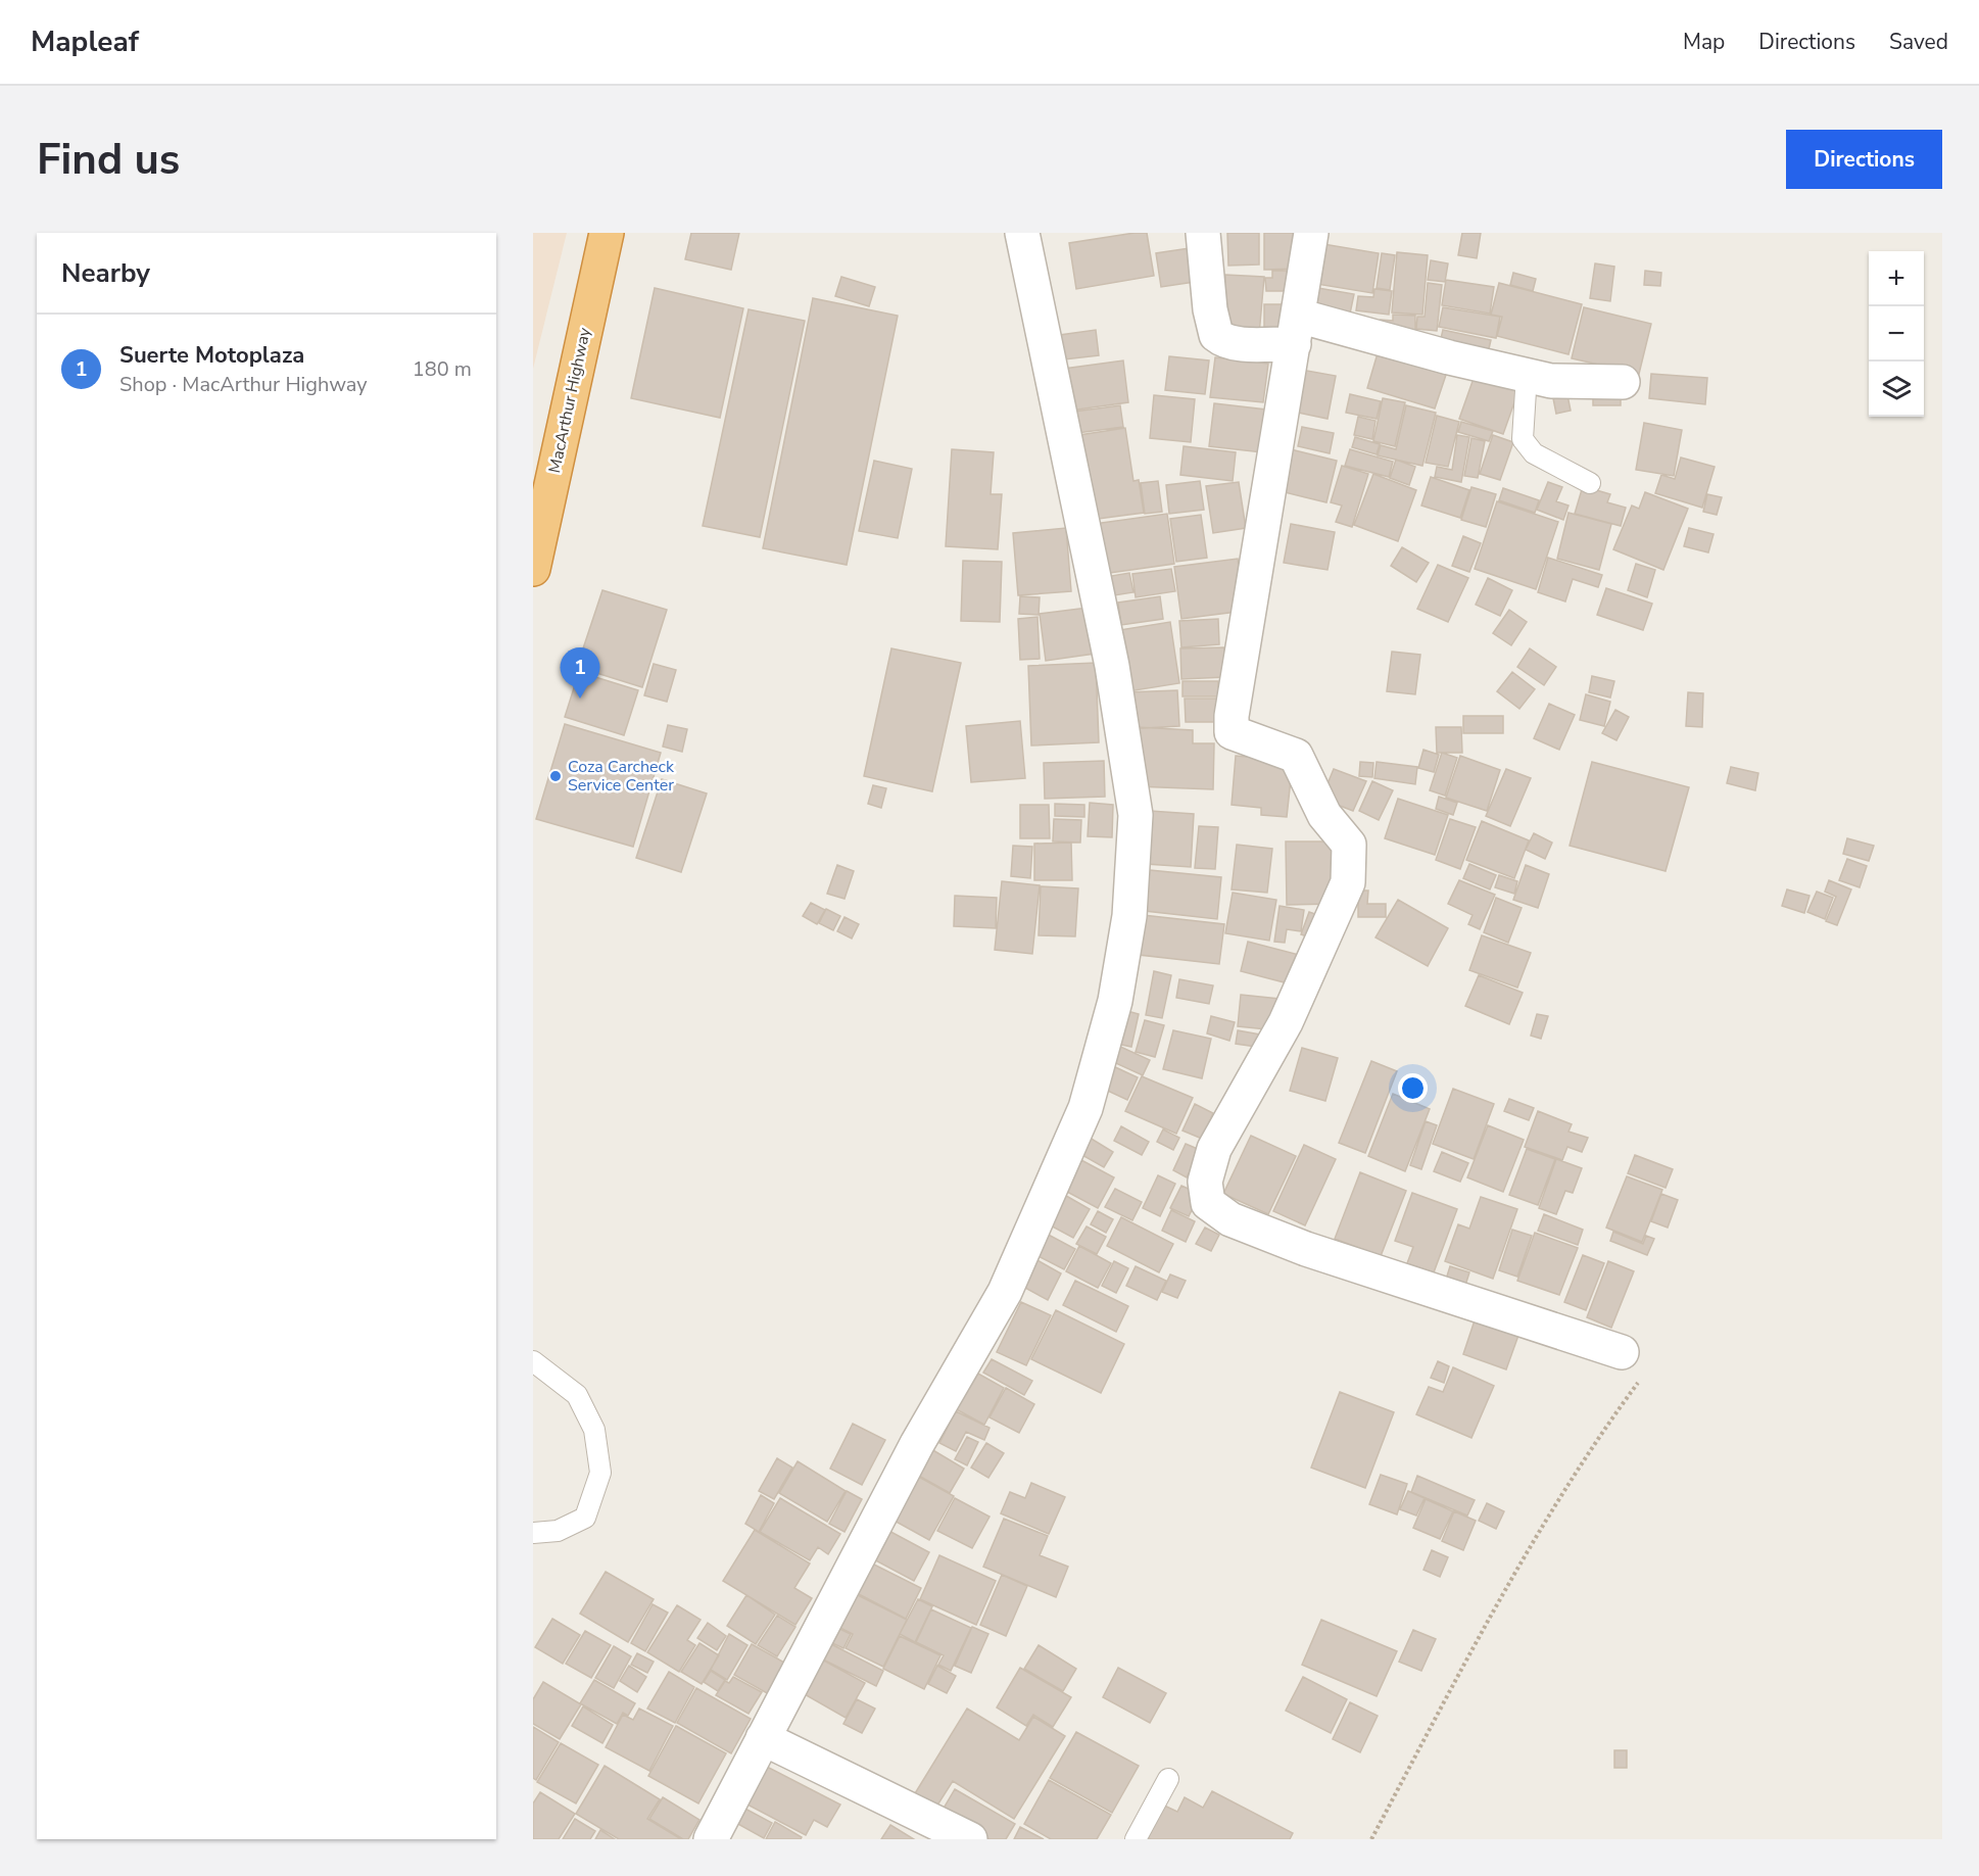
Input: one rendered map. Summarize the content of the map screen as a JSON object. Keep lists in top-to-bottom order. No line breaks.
{"streets":{"highway":["MacArthur Highway"]},"places":["Coza Carcheck Service Center"],"page":{"header":"Mapleaf","nav":["Map","Directions","Saved"],"buttons":"Directions","title":"Find us","heading":"Nearby","map_buttons":["+","−"],"list":[{"mark":"1","name":"Suerte Motoplaza","note":"Shop · MacArthur Highway","value":"180 m"}],"pins":"1"}}
